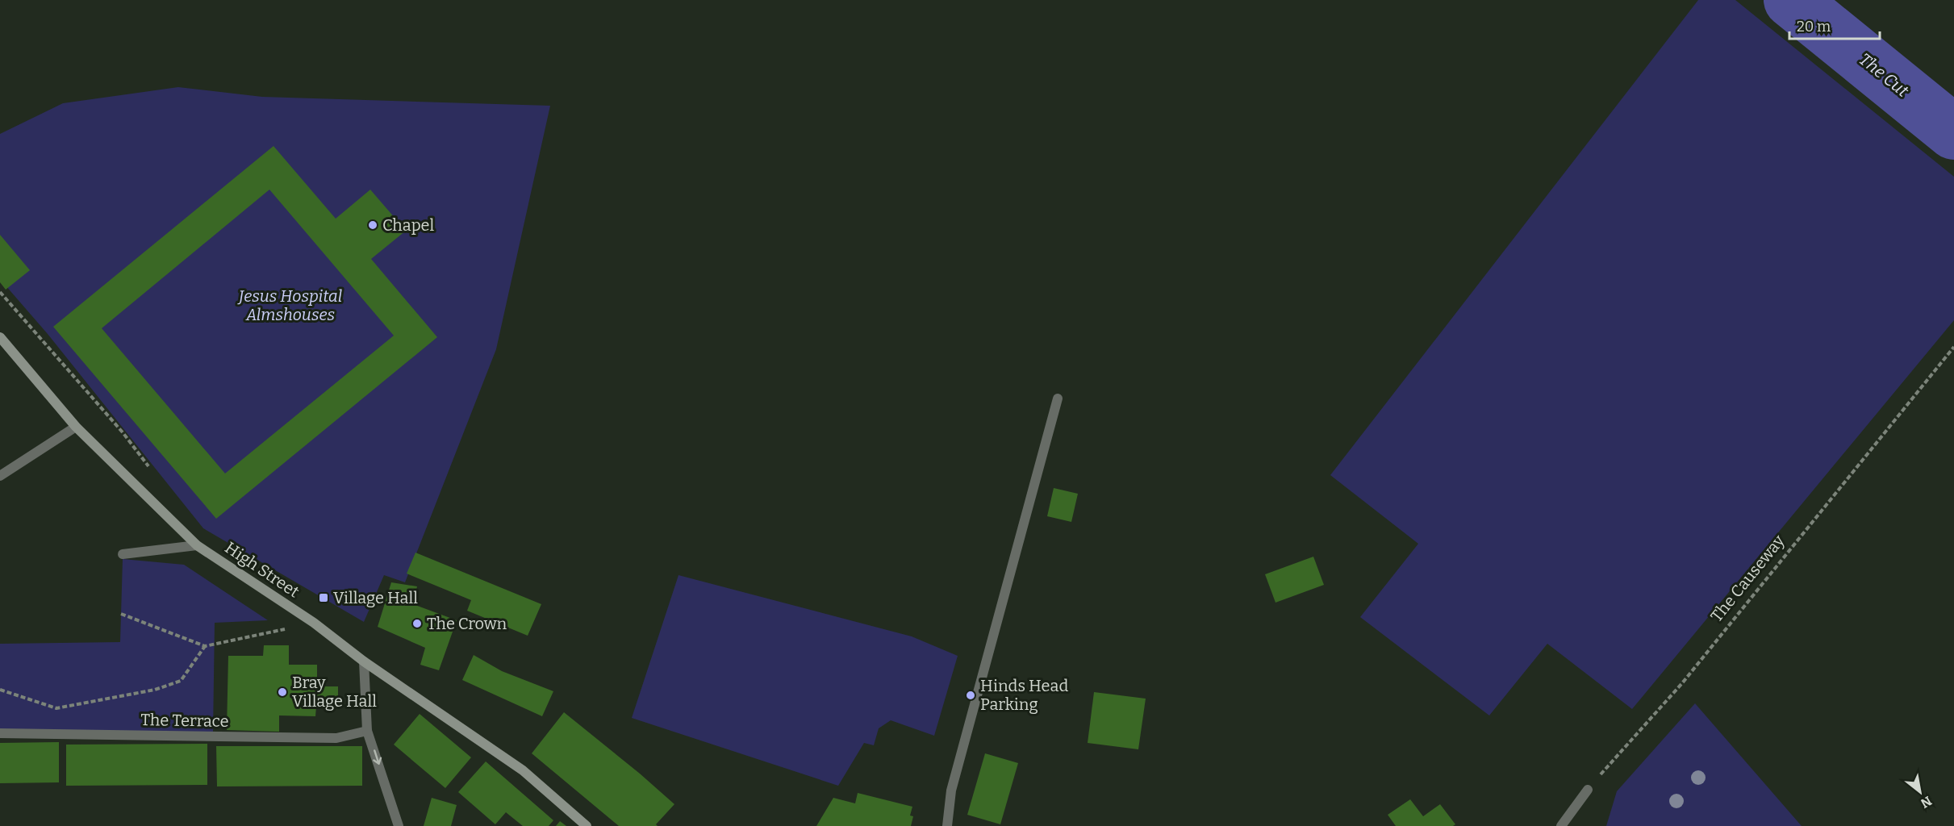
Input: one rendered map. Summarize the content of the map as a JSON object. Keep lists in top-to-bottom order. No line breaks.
{"streets":{"main road":["High Street"],"street":["The Terrace"],"path":["The Causeway"]},"water":["The Cut"],"parks":["Jesus Hospital Almshouses"],"places":{"other":["Chapel","The Crown","Bray Village Hall","Hinds Head Parking"],"transit":["Village Hall"]},"scale_bar":"20 m","north":"bottom right"}
